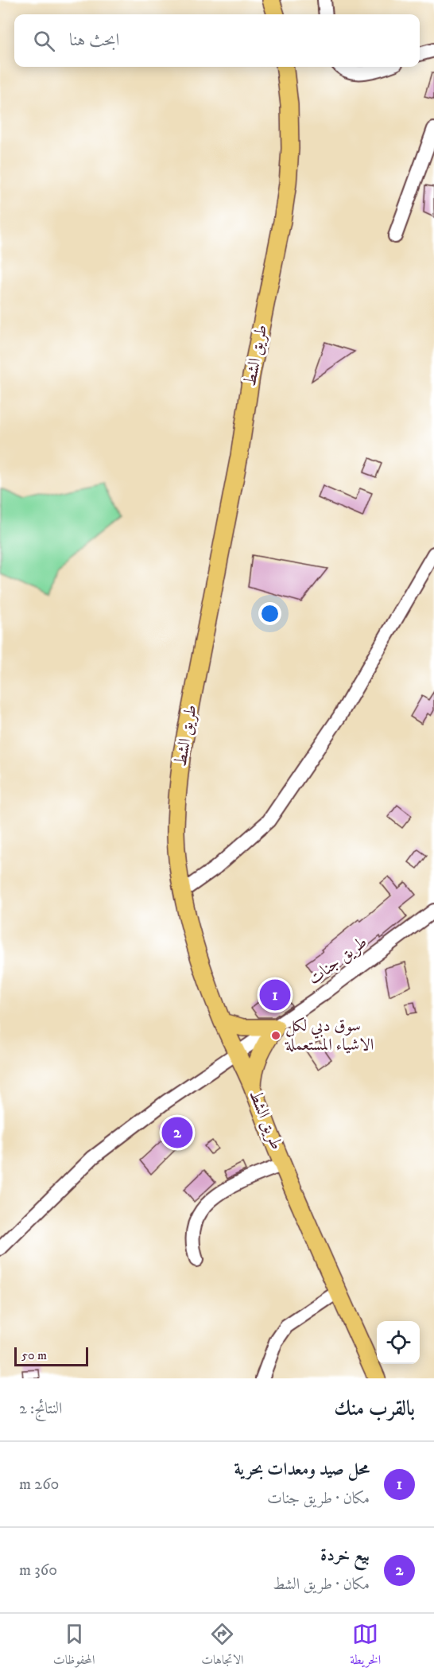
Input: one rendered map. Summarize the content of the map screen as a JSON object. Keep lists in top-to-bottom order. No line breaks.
{"streets":{"main road":["طريق الشط"],"street":["طريق جنات"]},"crossings":[["طريق الشط","طريق جنات"]],"places":["سوق دبي لكل الاشياء المستعملة"],"scale_bar":"50 m","page":{"search":"ابحث هنا","pins":["1","2"],"scale":"50 m","heading":["بالقرب منك","النتائج: 2"],"list":[{"mark":"1","name":"محل صيد ومعدات بحرية","note":"مكان · طريق جنات","value":"260 m"},{"mark":"2","name":"بيع خردة","note":"مكان · طريق الشط","value":"360 m"}],"nav":["الخريطة","الاتجاهات","المحفوظات"]}}
